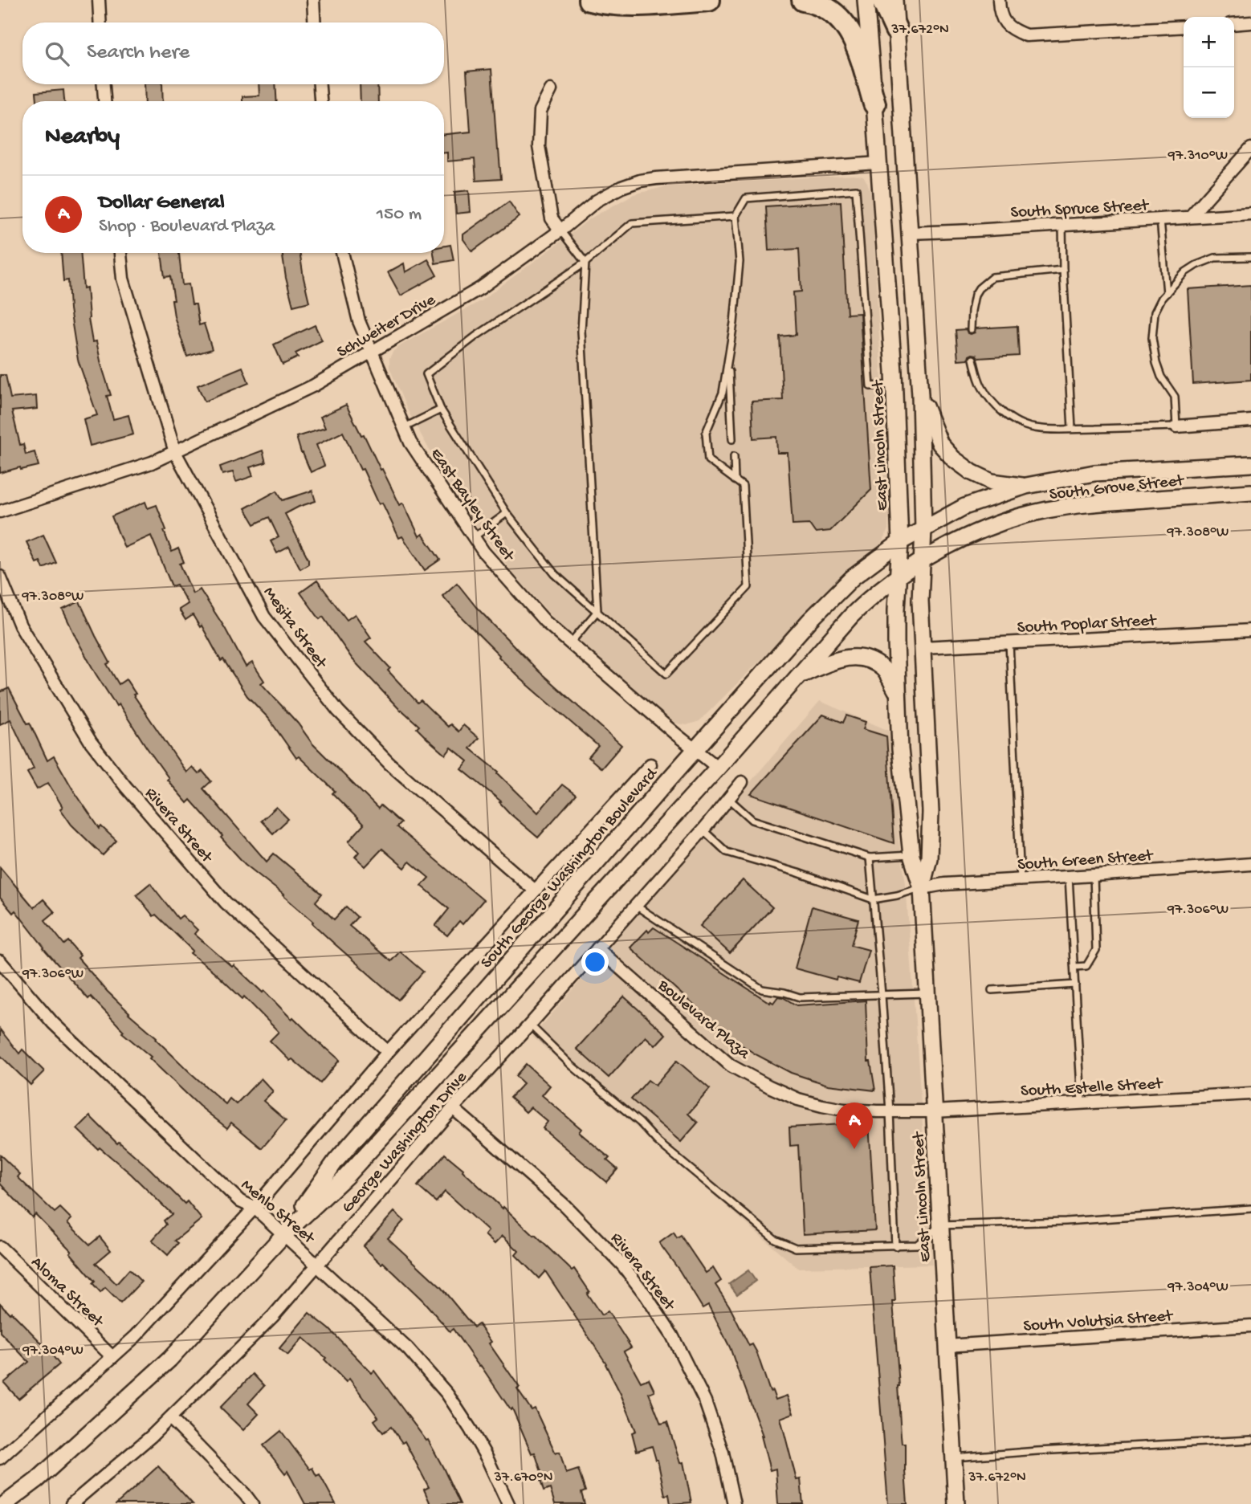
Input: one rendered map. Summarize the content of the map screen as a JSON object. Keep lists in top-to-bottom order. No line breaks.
{"streets":{"street":["South Spruce Street","Schweiter Drive","East Lincoln Street","South Grove Street","East Bayley Street","South Poplar Street","Mesita Street","Rivera Street","South Green Street","South George Washington Boulevard","Boulevard Plaza","South Estelle Street","George Washington Drive","Menlo Street","Aloma Street","South Volutsia Street"]},"crossings":[["South Spruce Street","East Lincoln Street"],["Schweiter Drive","East Lincoln Street"],["Schweiter Drive","East Bayley Street"],["Schweiter Drive","Mesita Street"],["East Lincoln Street","South Grove Street"],["East Lincoln Street","South Poplar Street"],["East Lincoln Street","South Green Street"],["East Lincoln Street","South George Washington Boulevard"],["East Lincoln Street","Boulevard Plaza"],["East Lincoln Street","South Estelle Street"],["East Lincoln Street","South Volutsia Street"],["South Grove Street","South George Washington Boulevard"],["East Bayley Street","South George Washington Boulevard"],["Rivera Street","George Washington Drive"],["South George Washington Boulevard","Menlo Street"],["Boulevard Plaza","South Estelle Street"],["Boulevard Plaza","George Washington Drive"],["George Washington Drive","Menlo Street"]],"page":{"map_buttons":["+","−"],"search":"Search here","heading":"Nearby","list":[{"mark":"A","name":"Dollar General","note":"Shop · Boulevard Plaza","value":"150 m"}],"pins":"A"},"coordinates":["37.672°N","97.310°W","97.308°W","97.306°W","97.304°W","37.670°N"]}
